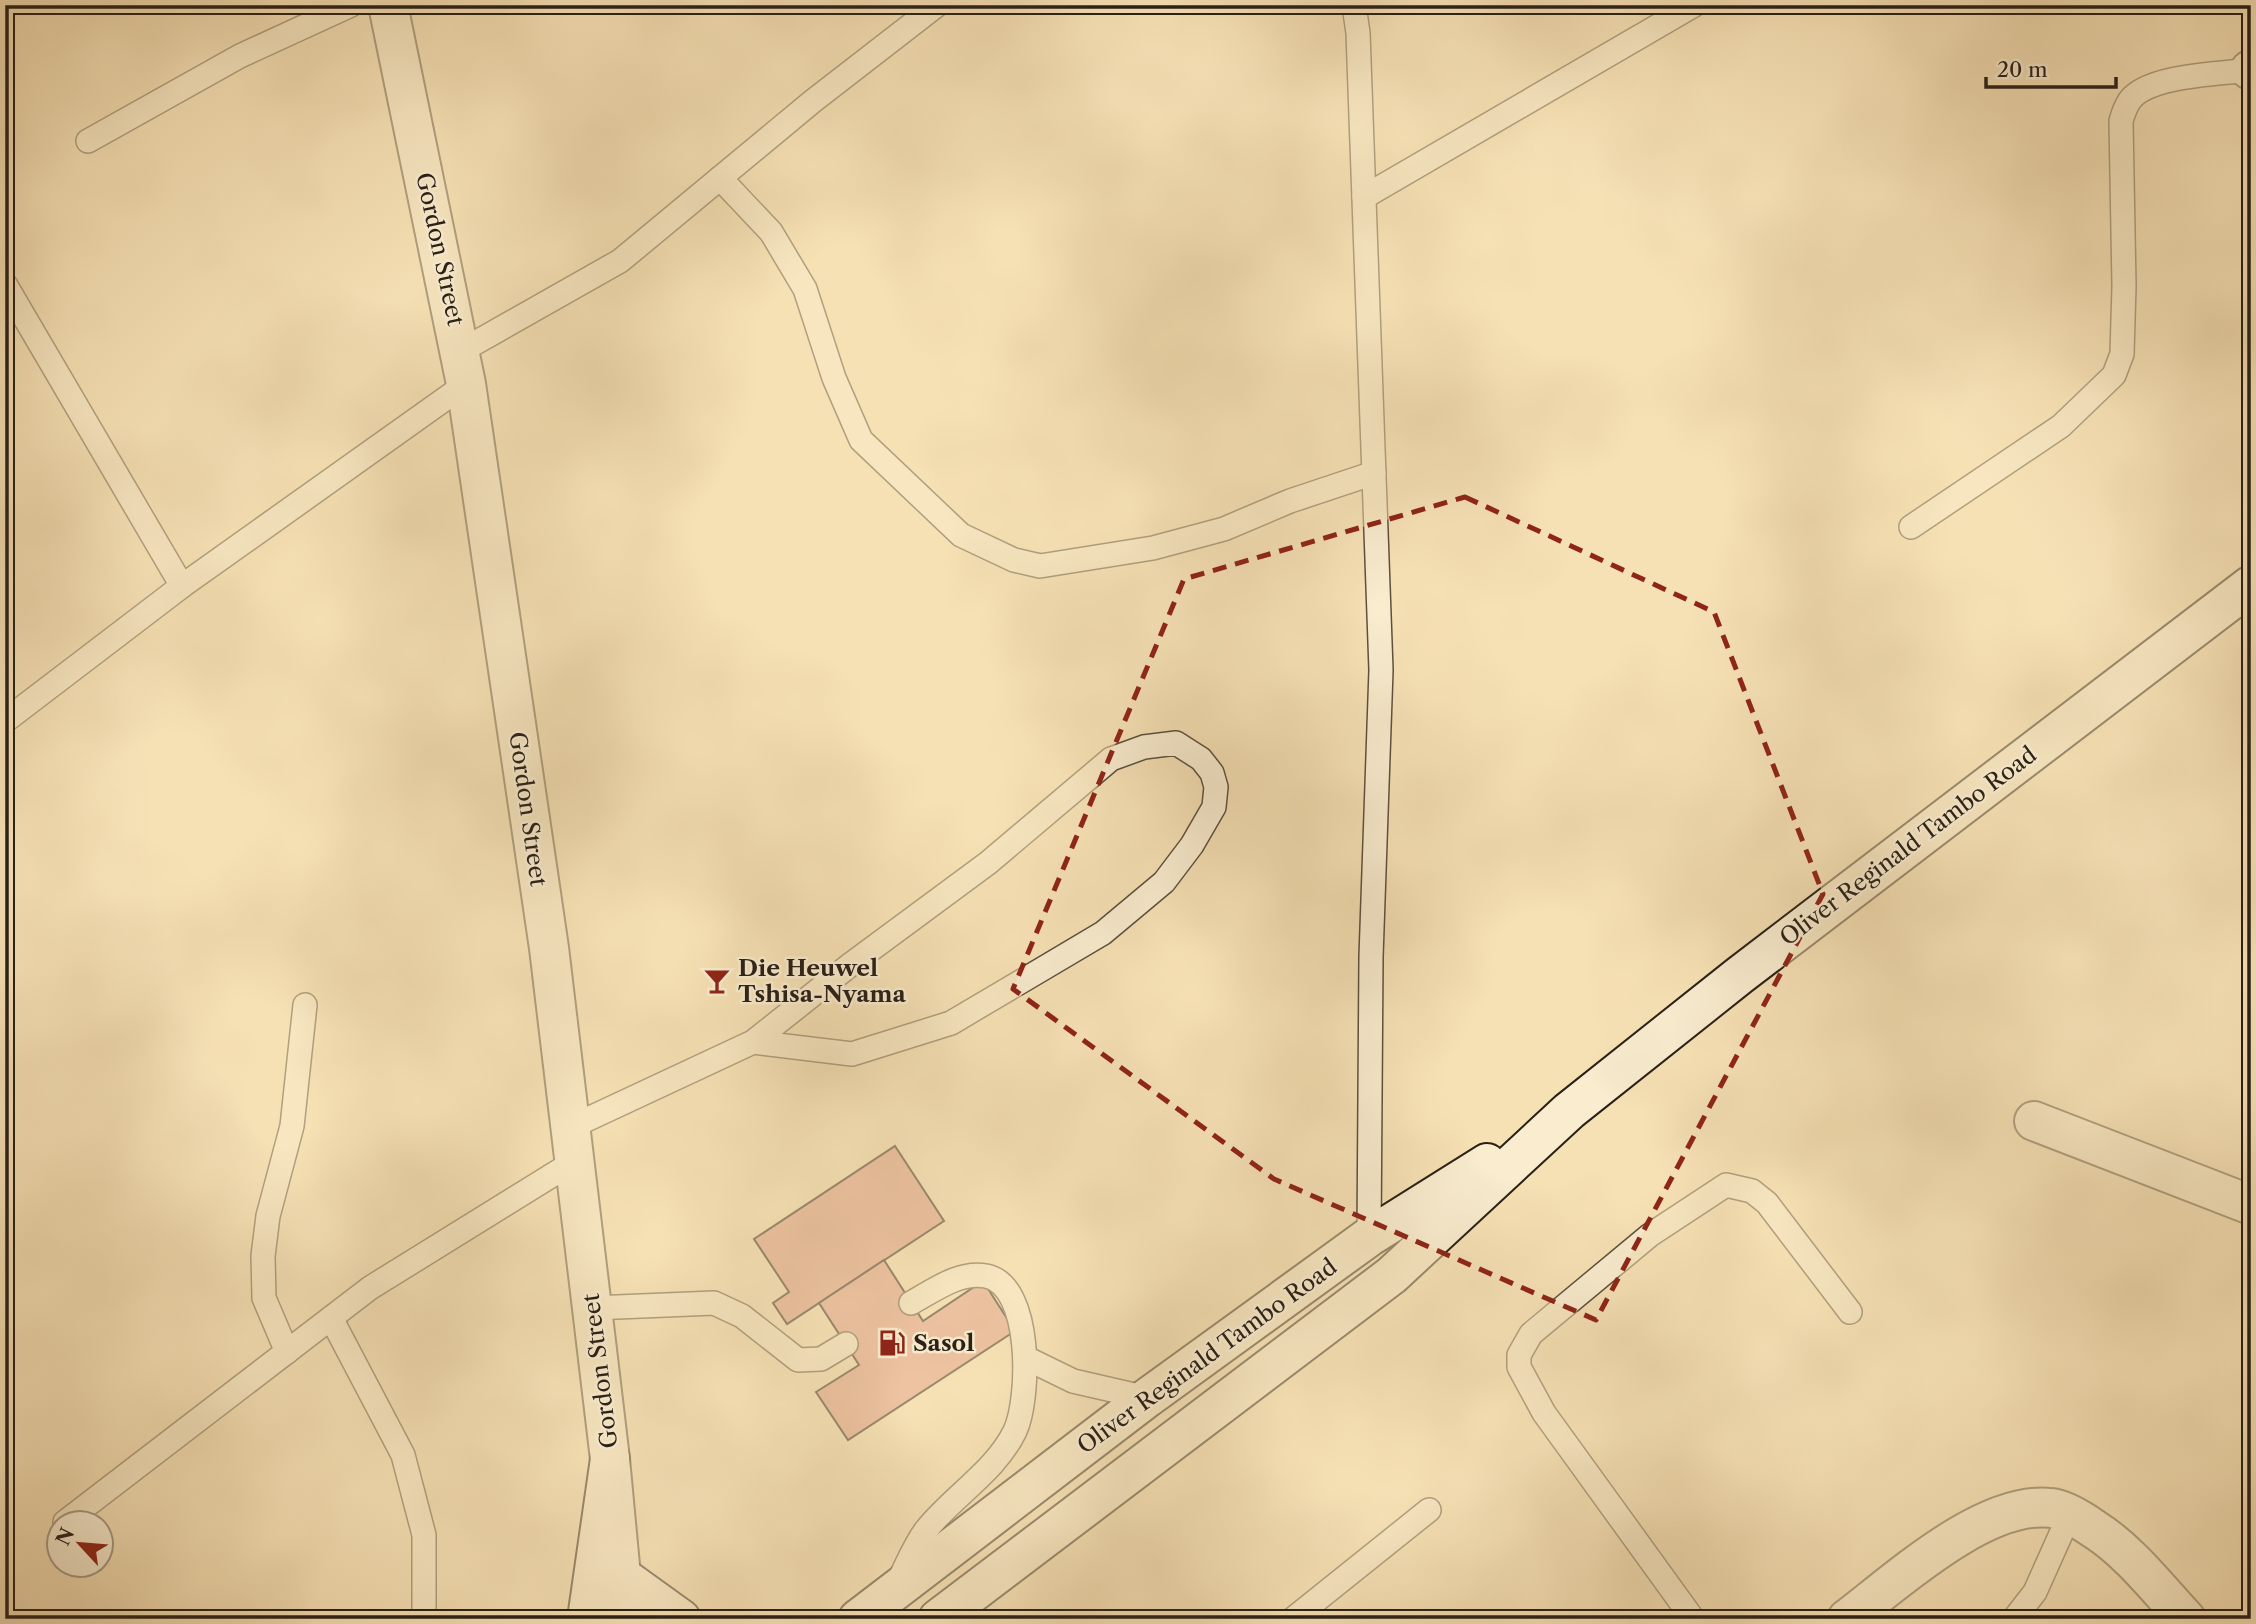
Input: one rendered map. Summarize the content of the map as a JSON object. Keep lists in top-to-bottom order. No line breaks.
{"streets":{"main road":["Gordon Street","Oliver Reginald Tambo Road"]},"places":{"bar":["Die Heuwel Tshisa-Nyama"],"fuel station":["Sasol"]},"scale_bar":"20 m","north":"top left"}
